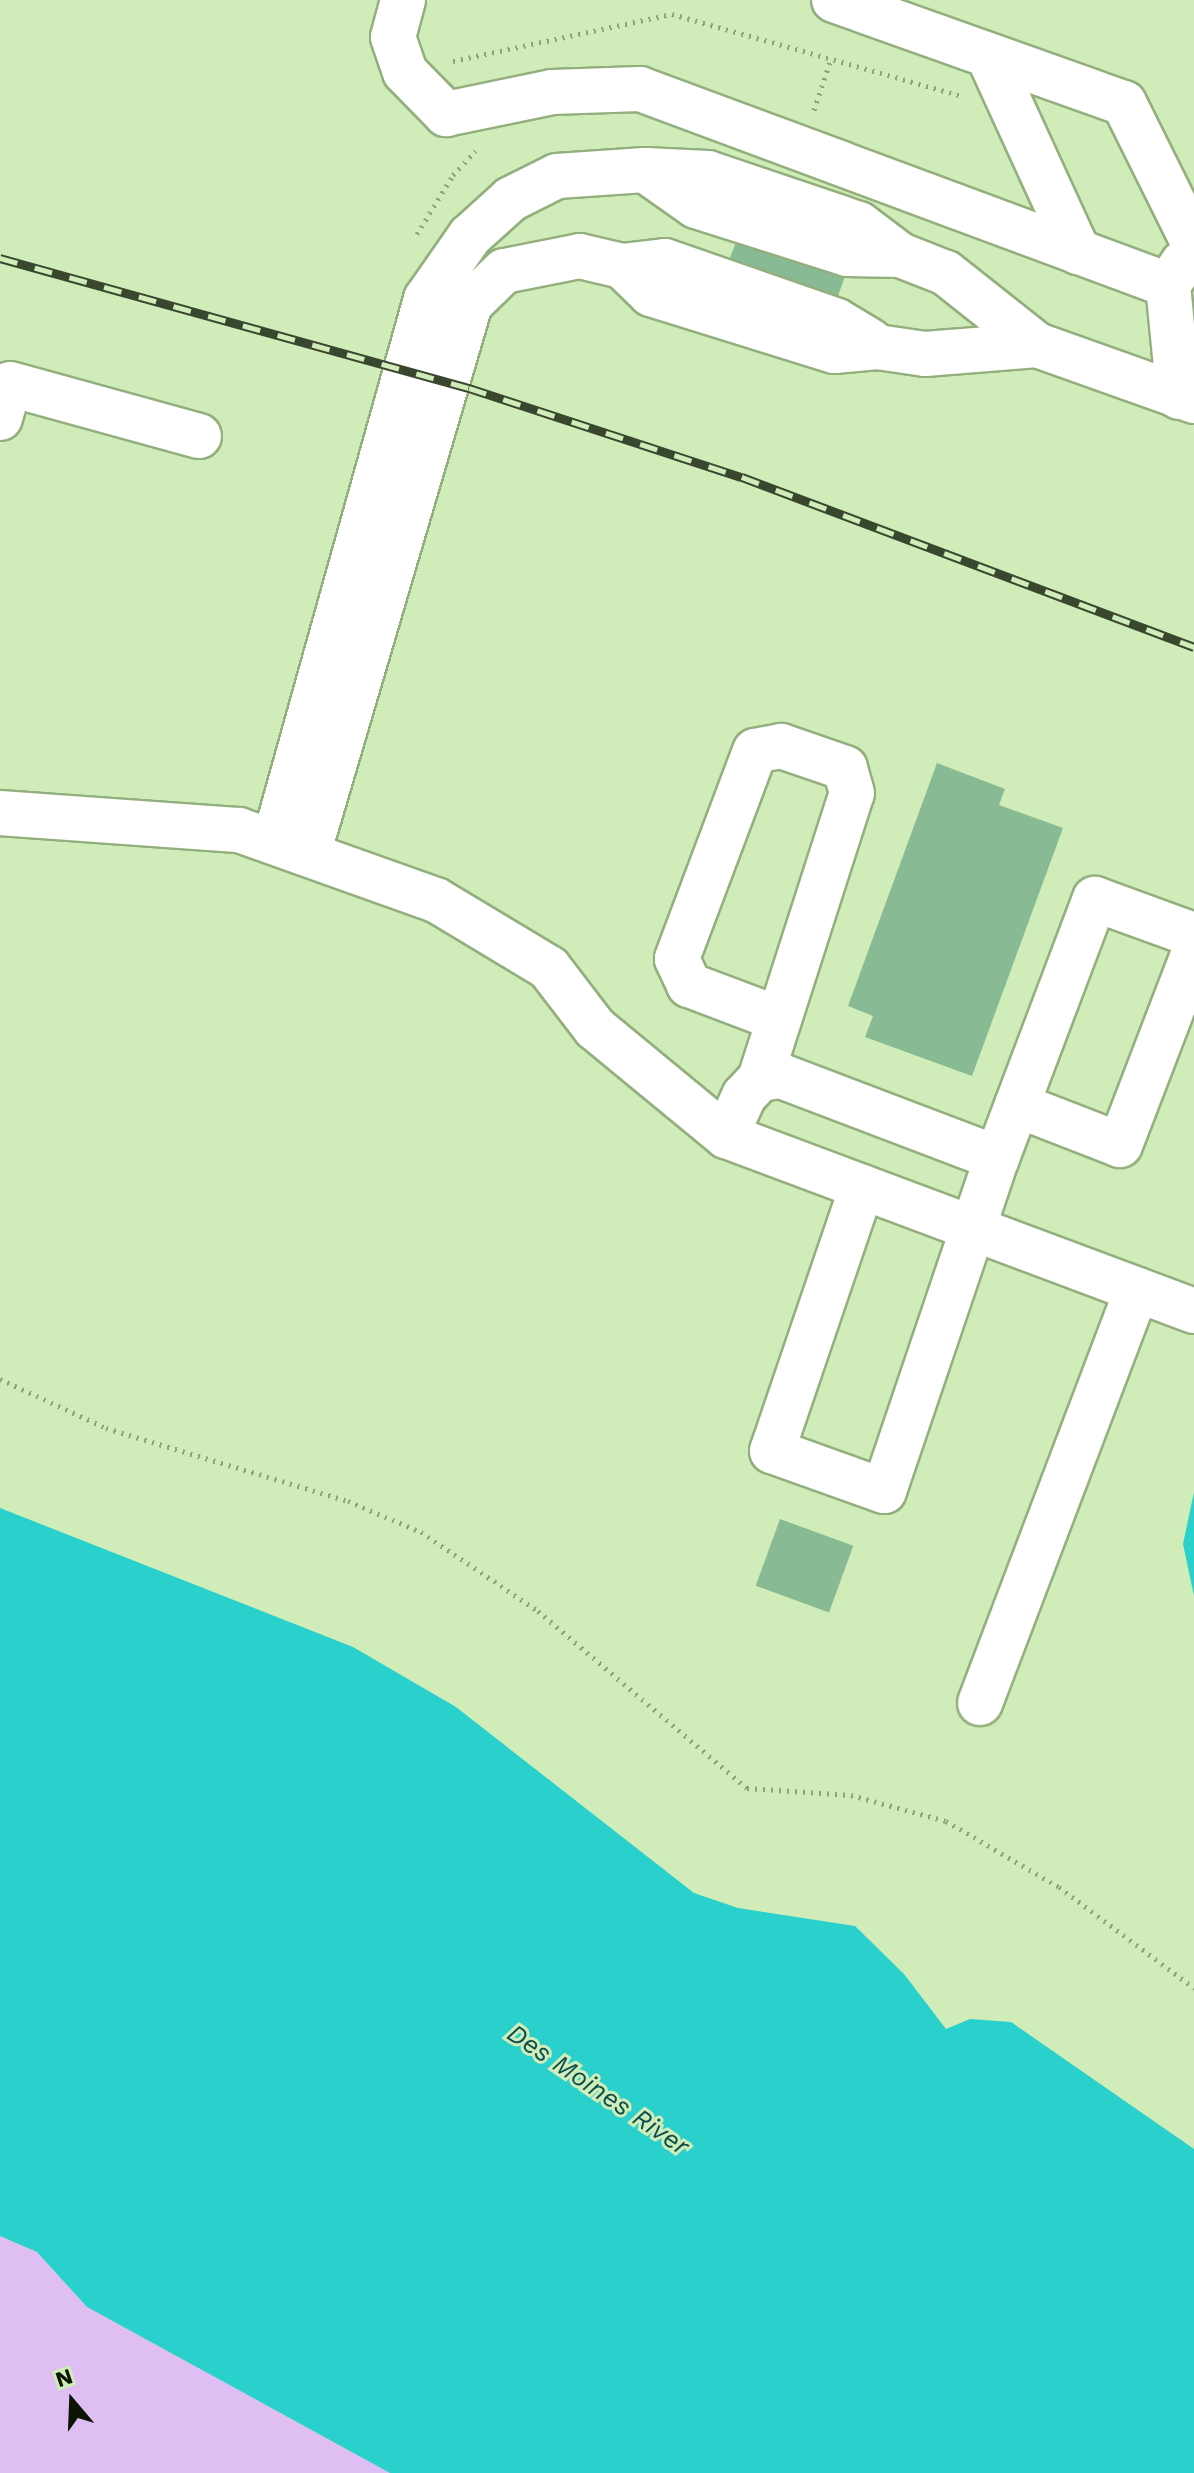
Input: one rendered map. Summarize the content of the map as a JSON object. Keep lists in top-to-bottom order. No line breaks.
{"water":["Des Moines River"],"north":"top"}
